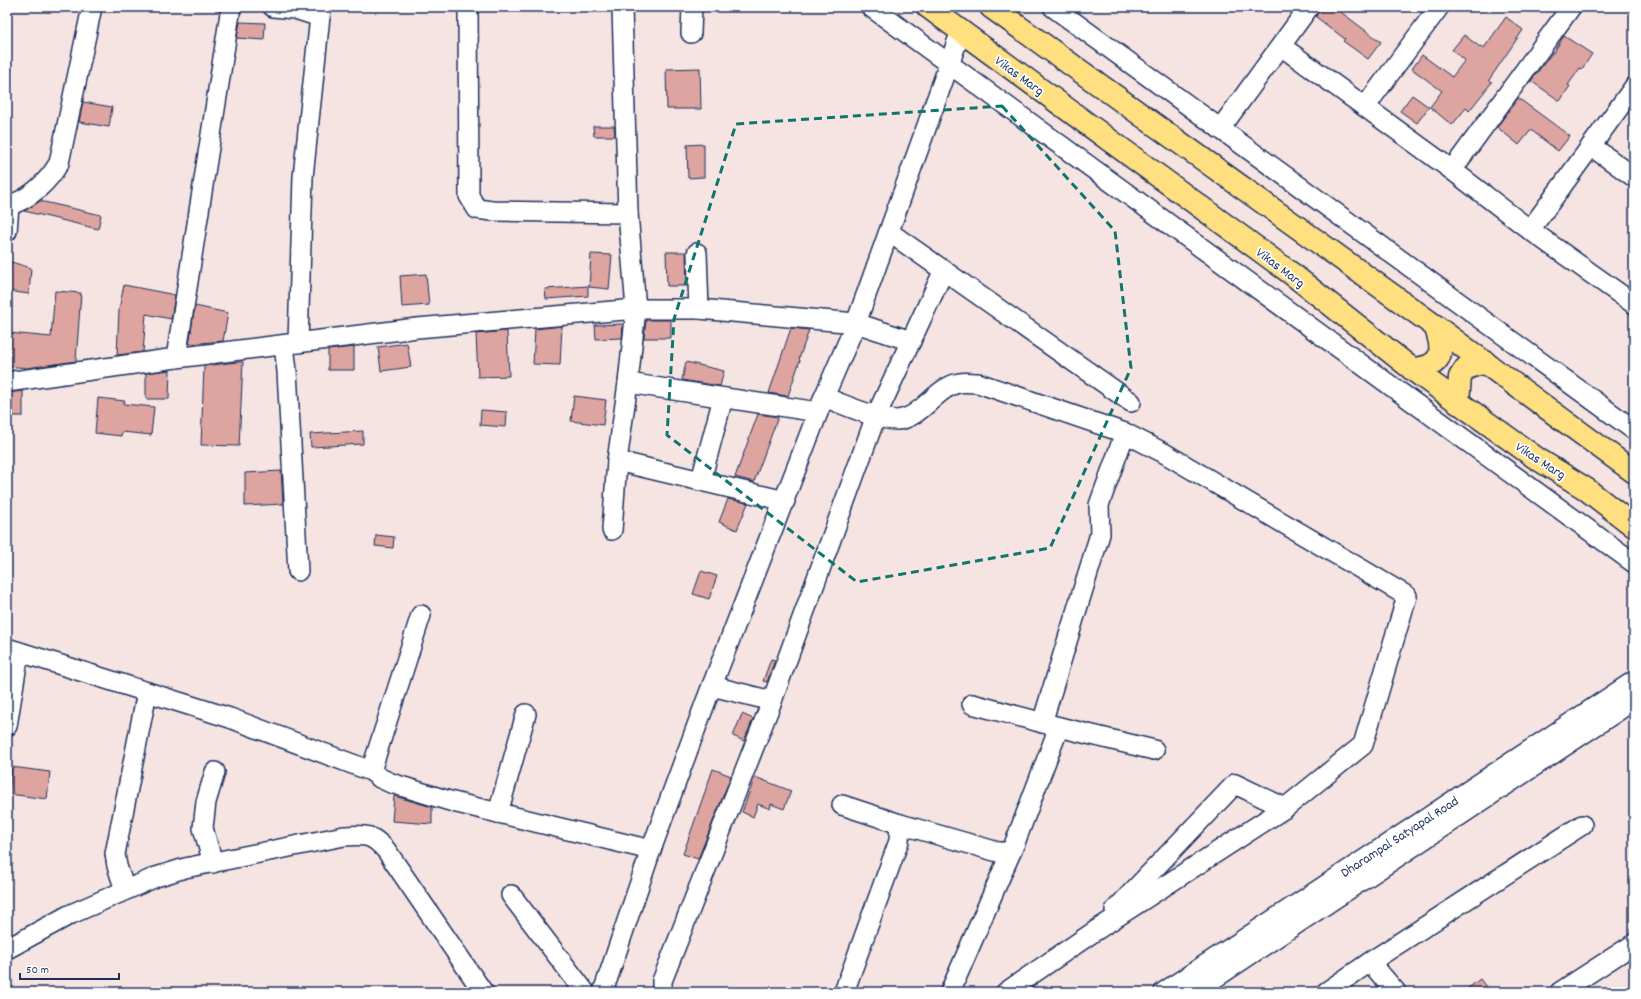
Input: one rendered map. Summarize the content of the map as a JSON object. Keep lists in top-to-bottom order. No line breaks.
{"streets":{"main road":["Vikas Marg"],"street":["Dharampal Satyapal Road"]},"scale_bar":"50 m"}
